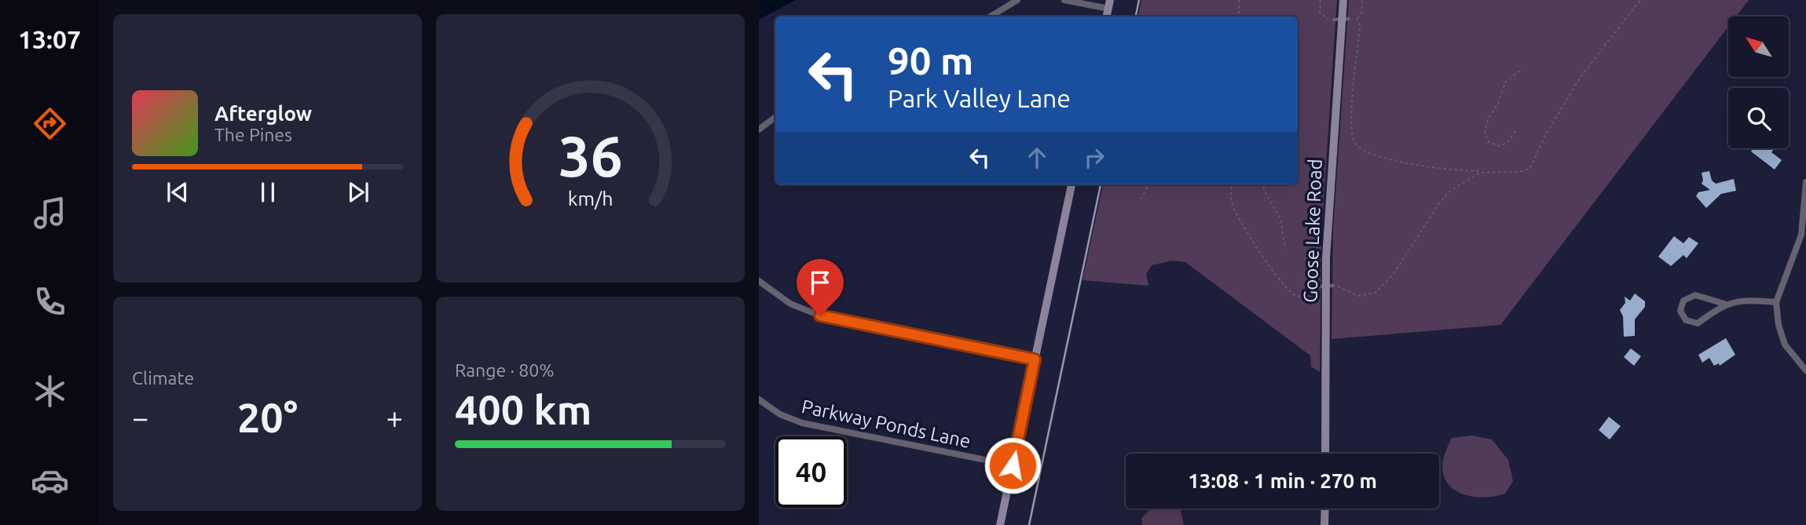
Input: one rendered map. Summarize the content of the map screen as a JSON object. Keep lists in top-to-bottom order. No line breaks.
{"streets":{"street":["Goose Lake Road","Parkway Ponds Lane"]},"north":"top left","page":{"tabs":"13:07","turn":["90 m","Park Valley Lane"],"song":["Afterglow","The Pines"],"tile":["Climate",["Range · 80%","400 km"]],"heat":["−","20°","+"],"limit":"40","trip":"13:08 · 1 min · 270 m","gauge":["36","km/h"]}}
